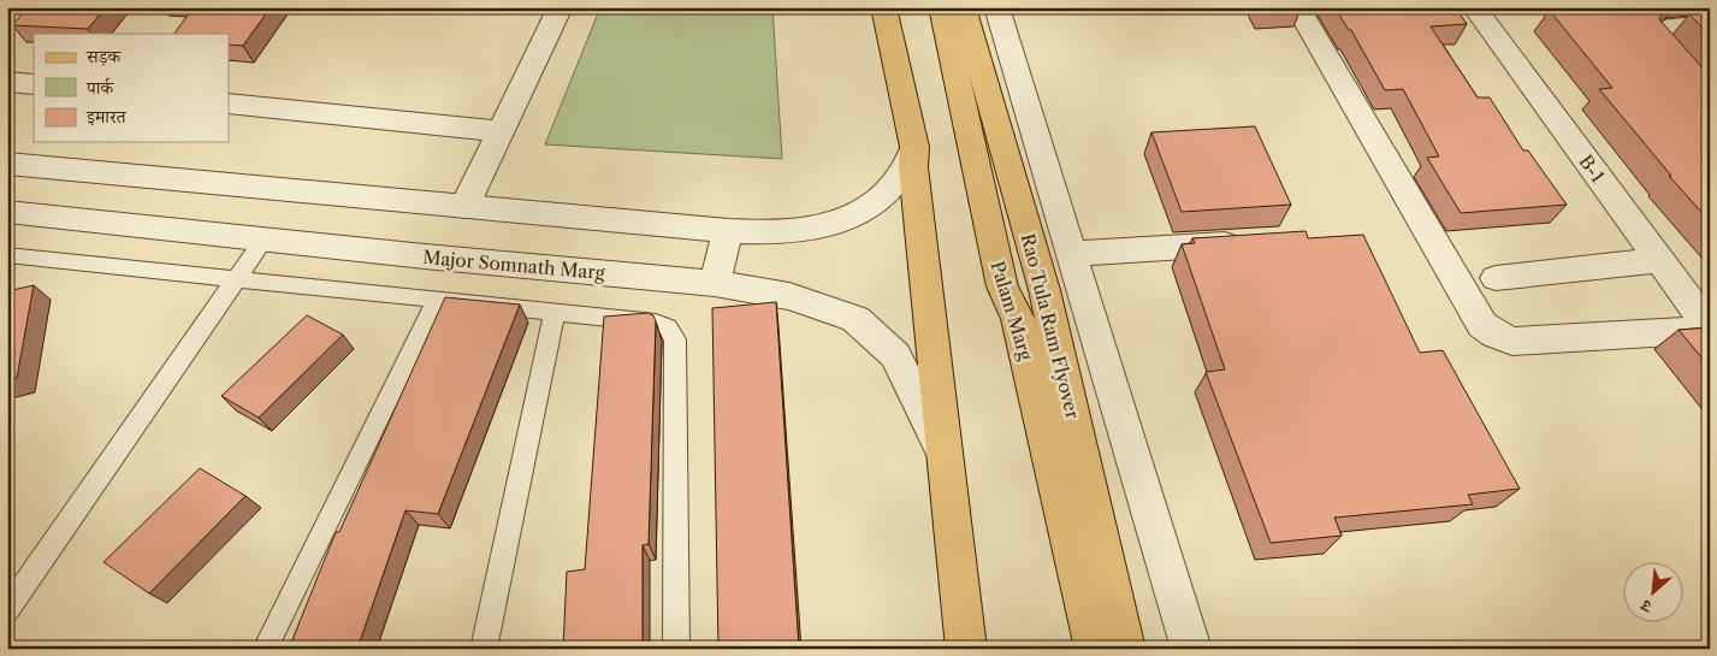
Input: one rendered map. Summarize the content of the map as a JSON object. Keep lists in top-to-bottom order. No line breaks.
{"streets":{"main road":["Palam Marg","Rao Tula Ram Flyover"],"street":["B-1","Major Somnath Marg"]},"legend":["सड़क","पार्क","इमारत"],"north":"bottom left"}
